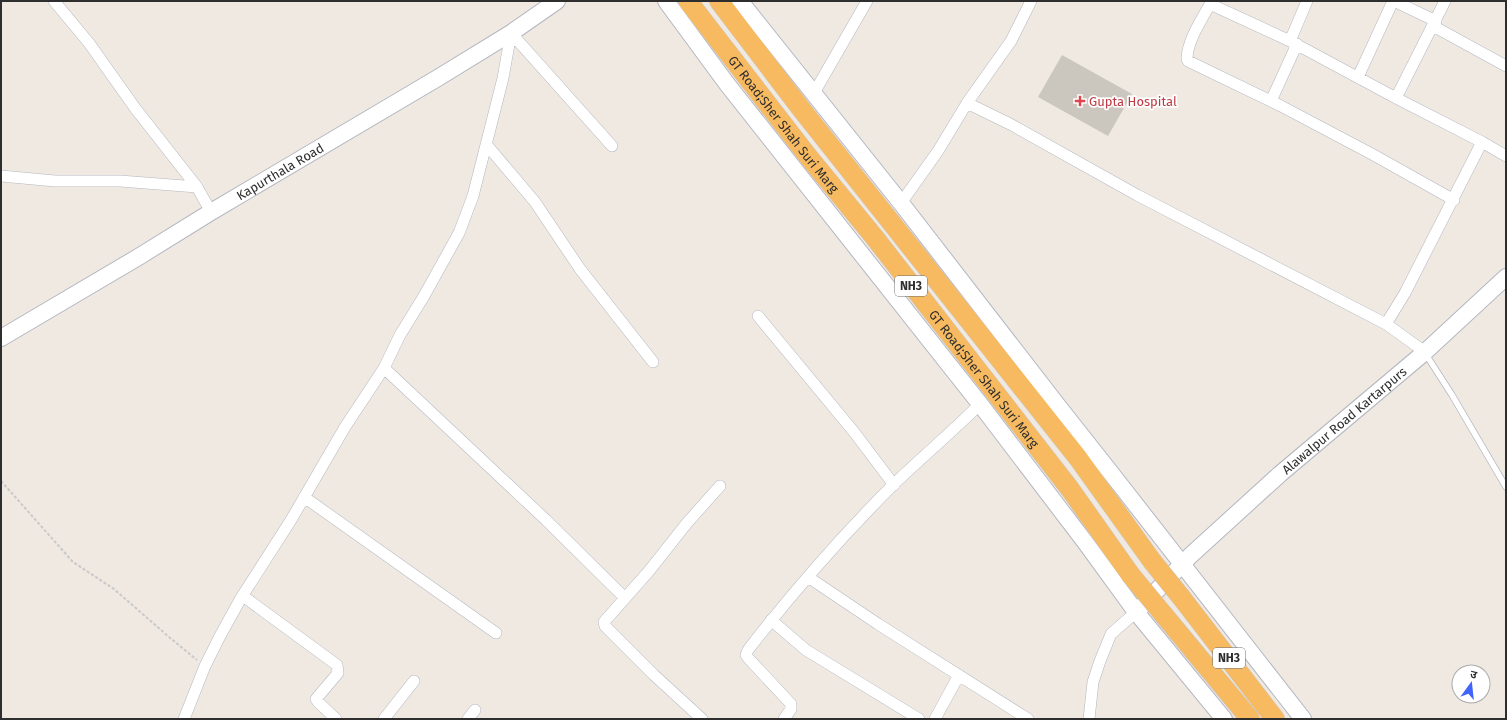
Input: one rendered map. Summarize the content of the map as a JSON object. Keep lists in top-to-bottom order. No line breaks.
{"streets":{"highway":["GT Road;Sher Shah Suri Marg","NH3"],"main road":["Kapurthala Road","Alawalpur Road Kartarpurs"]},"places":{"health":["Gupta Hospital"]},"north":"top"}
